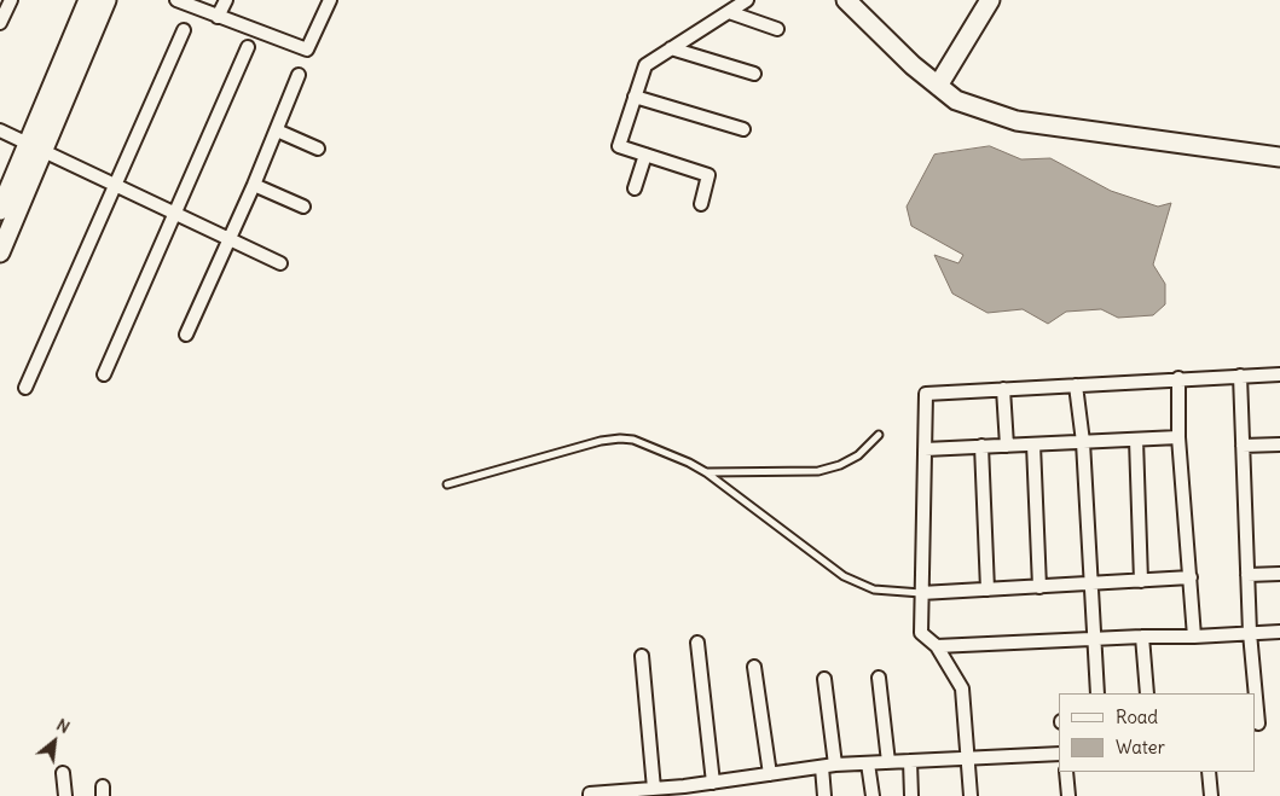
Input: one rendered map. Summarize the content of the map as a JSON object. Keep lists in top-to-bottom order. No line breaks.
{"legend":["Road","Water"],"north":"top right"}
